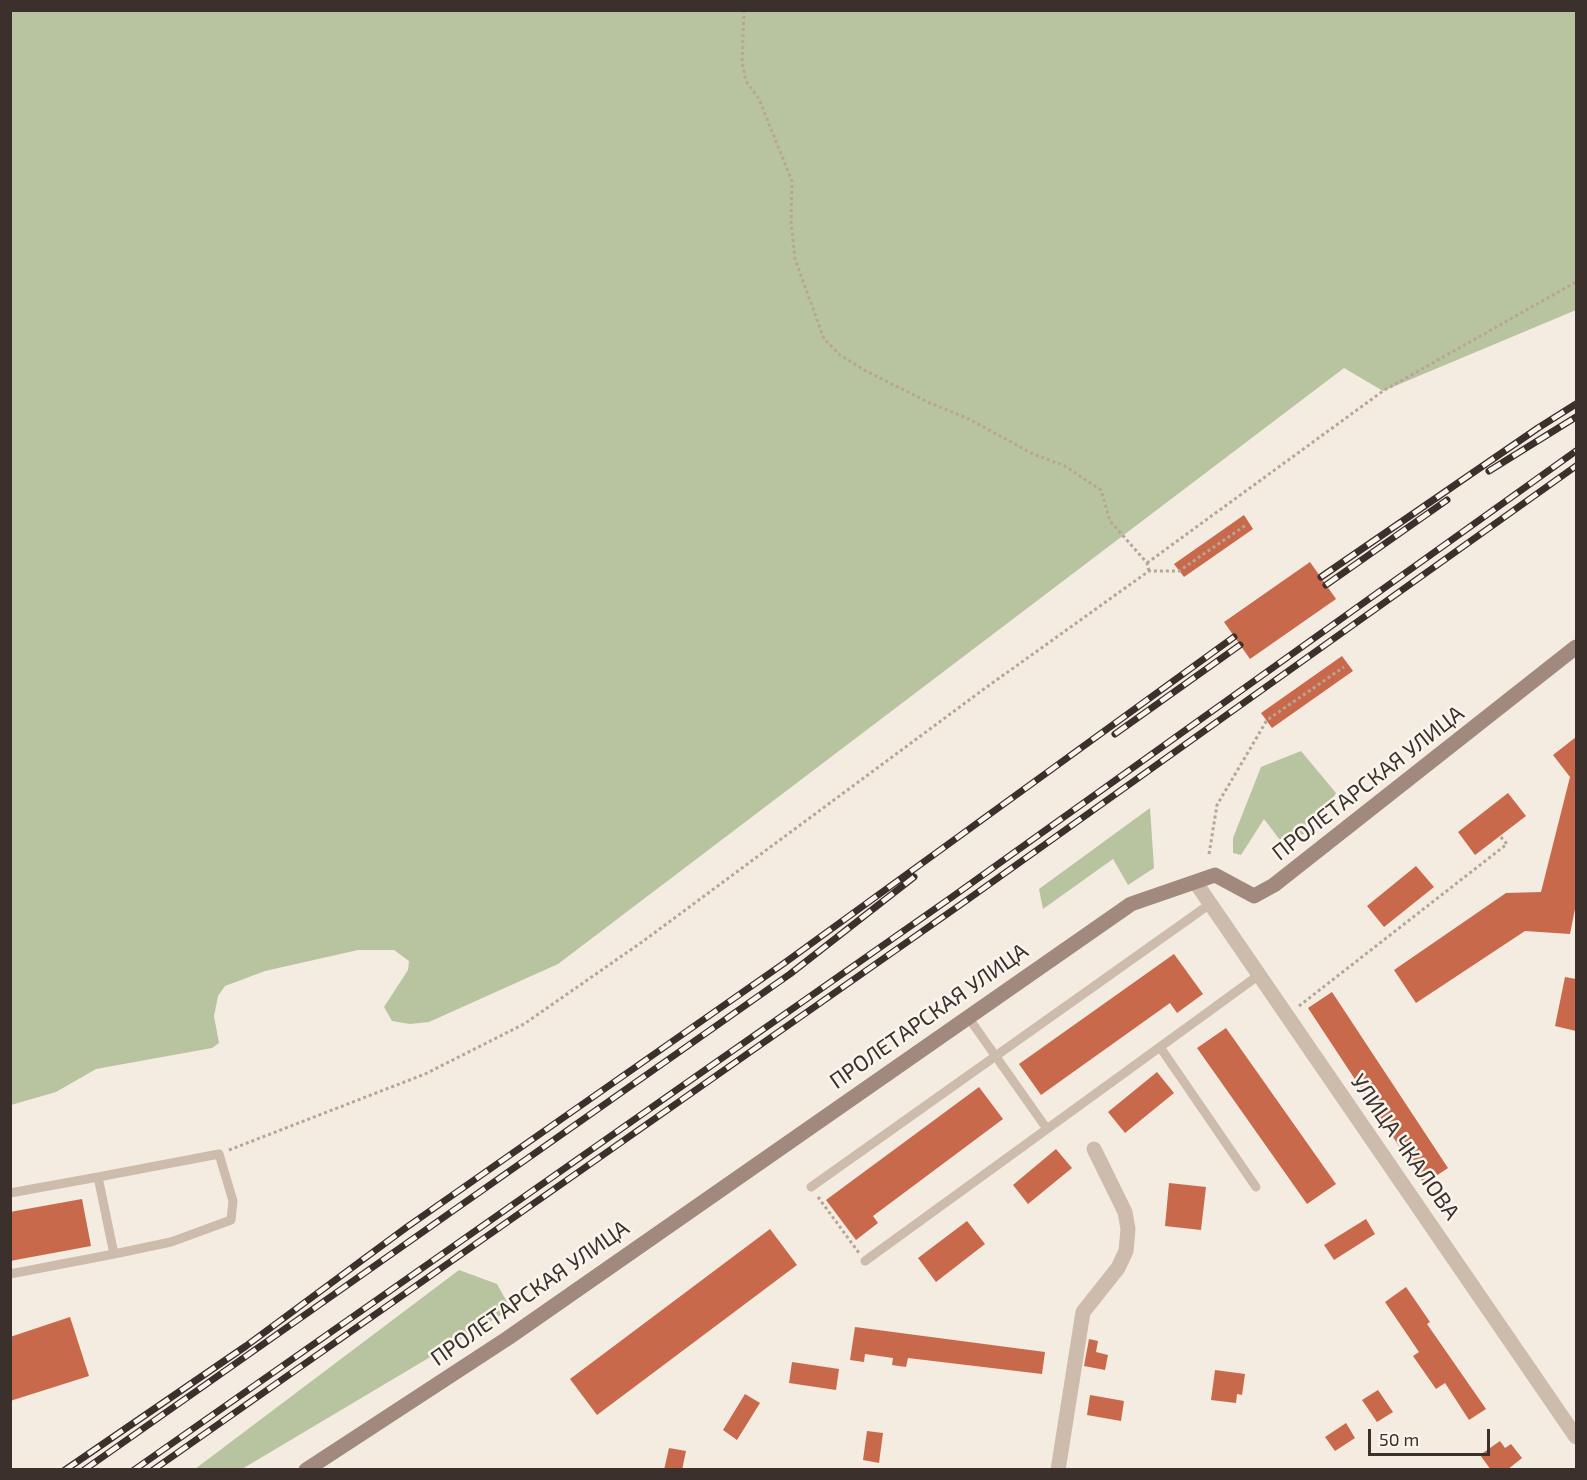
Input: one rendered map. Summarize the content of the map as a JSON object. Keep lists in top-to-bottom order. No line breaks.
{"streets":{"main road":["ПРОЛЕТАРСКАЯ УЛИЦА"],"street":["УЛИЦА ЧКАЛОВА"]},"crossings":[["ПРОЛЕТАРСКАЯ УЛИЦА","УЛИЦА ЧКАЛОВА"]],"scale_bar":"50 m"}
